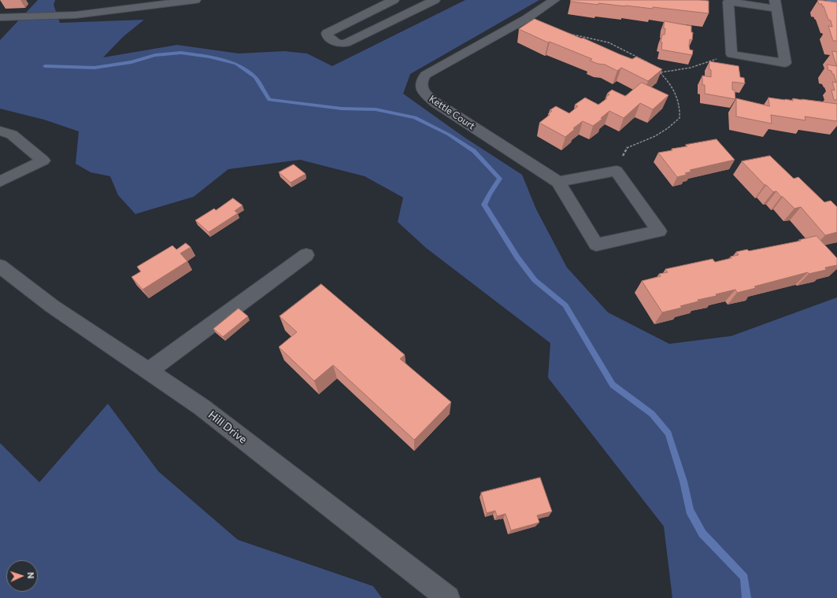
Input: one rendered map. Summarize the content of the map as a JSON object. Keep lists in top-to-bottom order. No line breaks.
{"streets":{"street":["Kettle Court","Hill Drive"]},"north":"right"}
